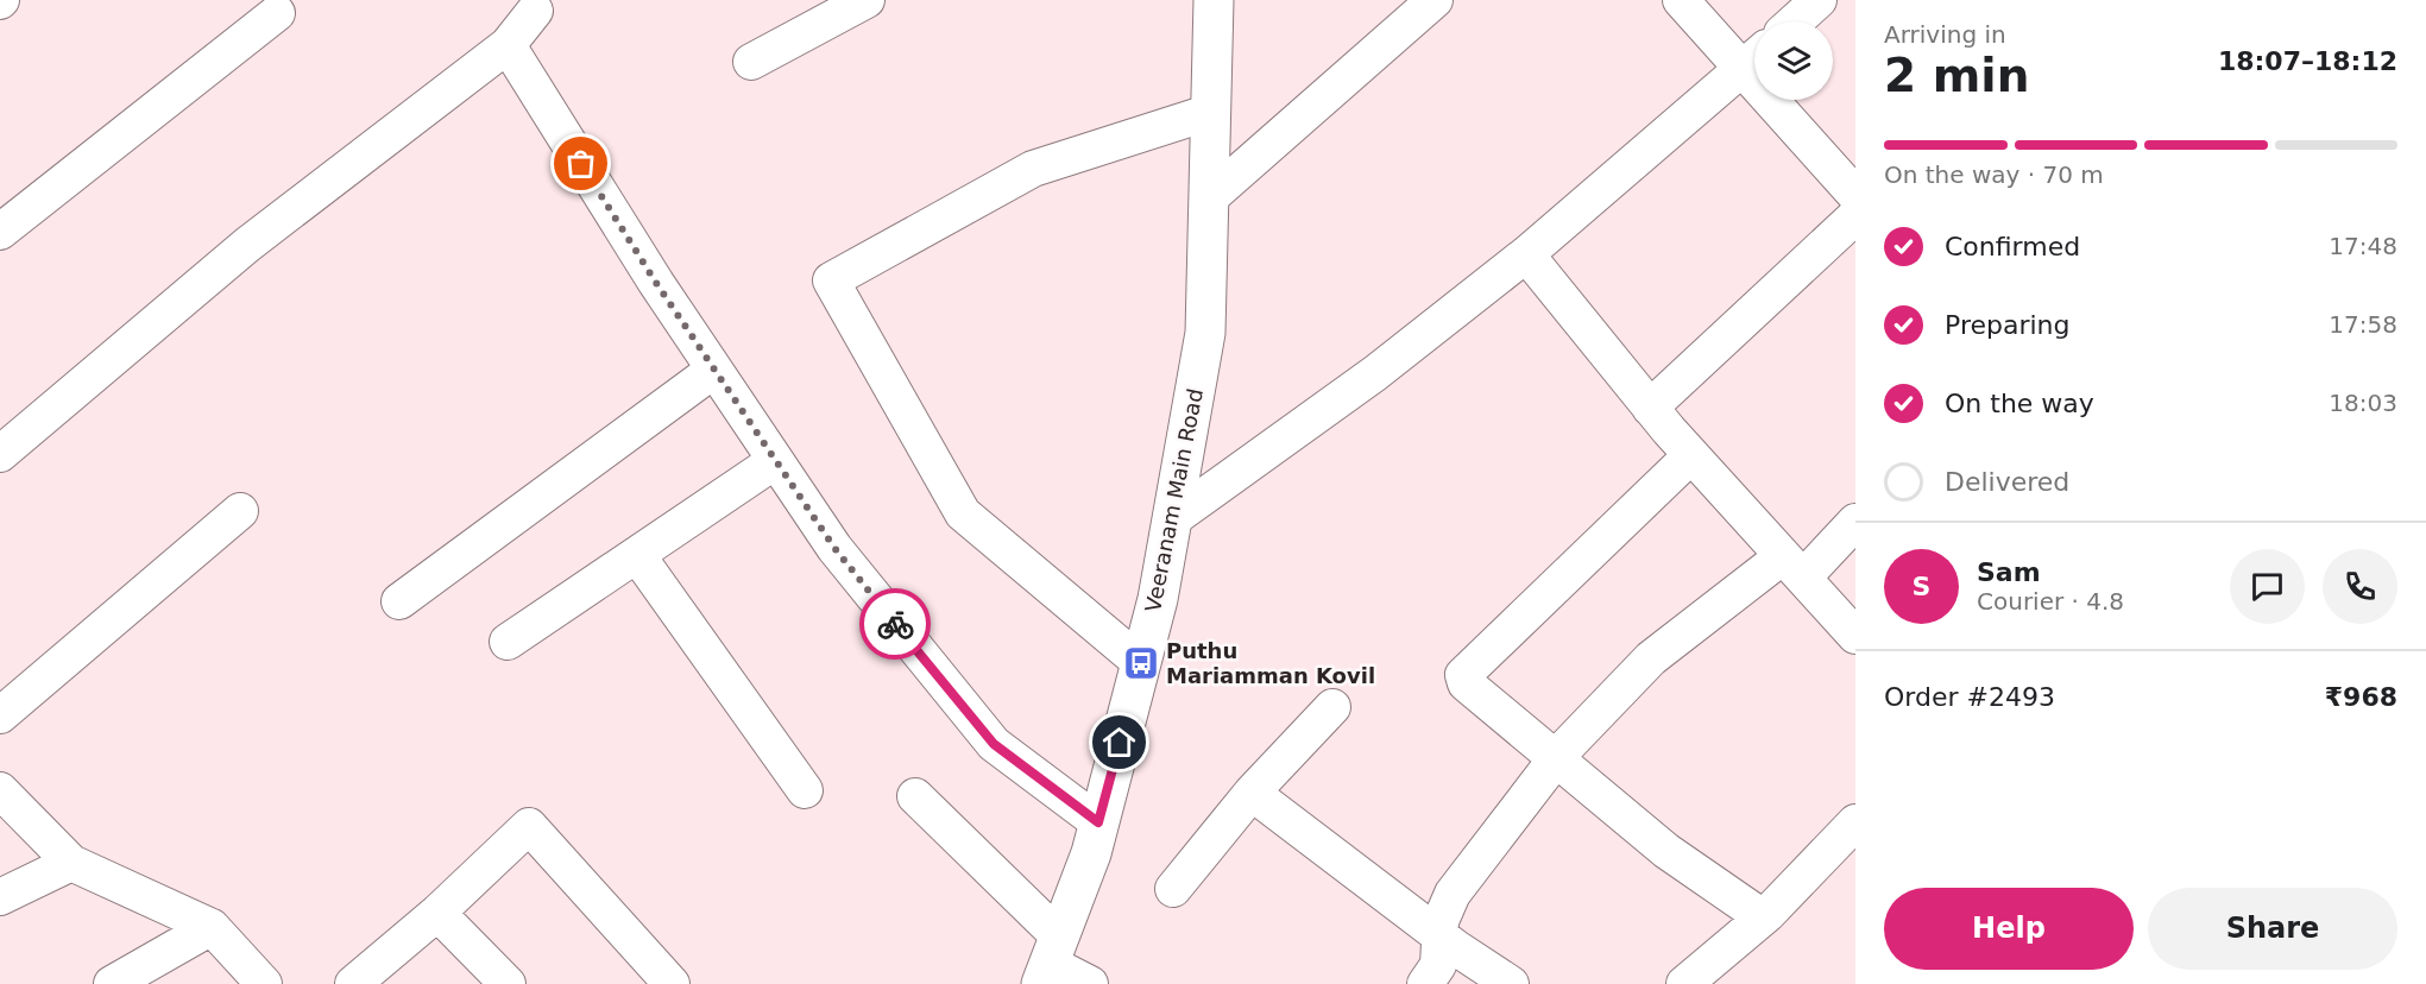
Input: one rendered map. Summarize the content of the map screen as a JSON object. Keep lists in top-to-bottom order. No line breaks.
{"streets":{"main road":["Veeranam Main Road"]},"places":{"bus stop":["Puthu Mariamman Kovil"]},"page":{"heading":["2 min","Arriving in","18:07–18:12"],"panel":["Sam","Courier · 4.8","Order #2493","₹968"],"bar":"On the way · 70 m","list":[["Confirmed","17:48"],["Preparing","17:58"],["On the way","18:03"],"Delivered"],"round":"S","buttons":["Help","Share"]}}
